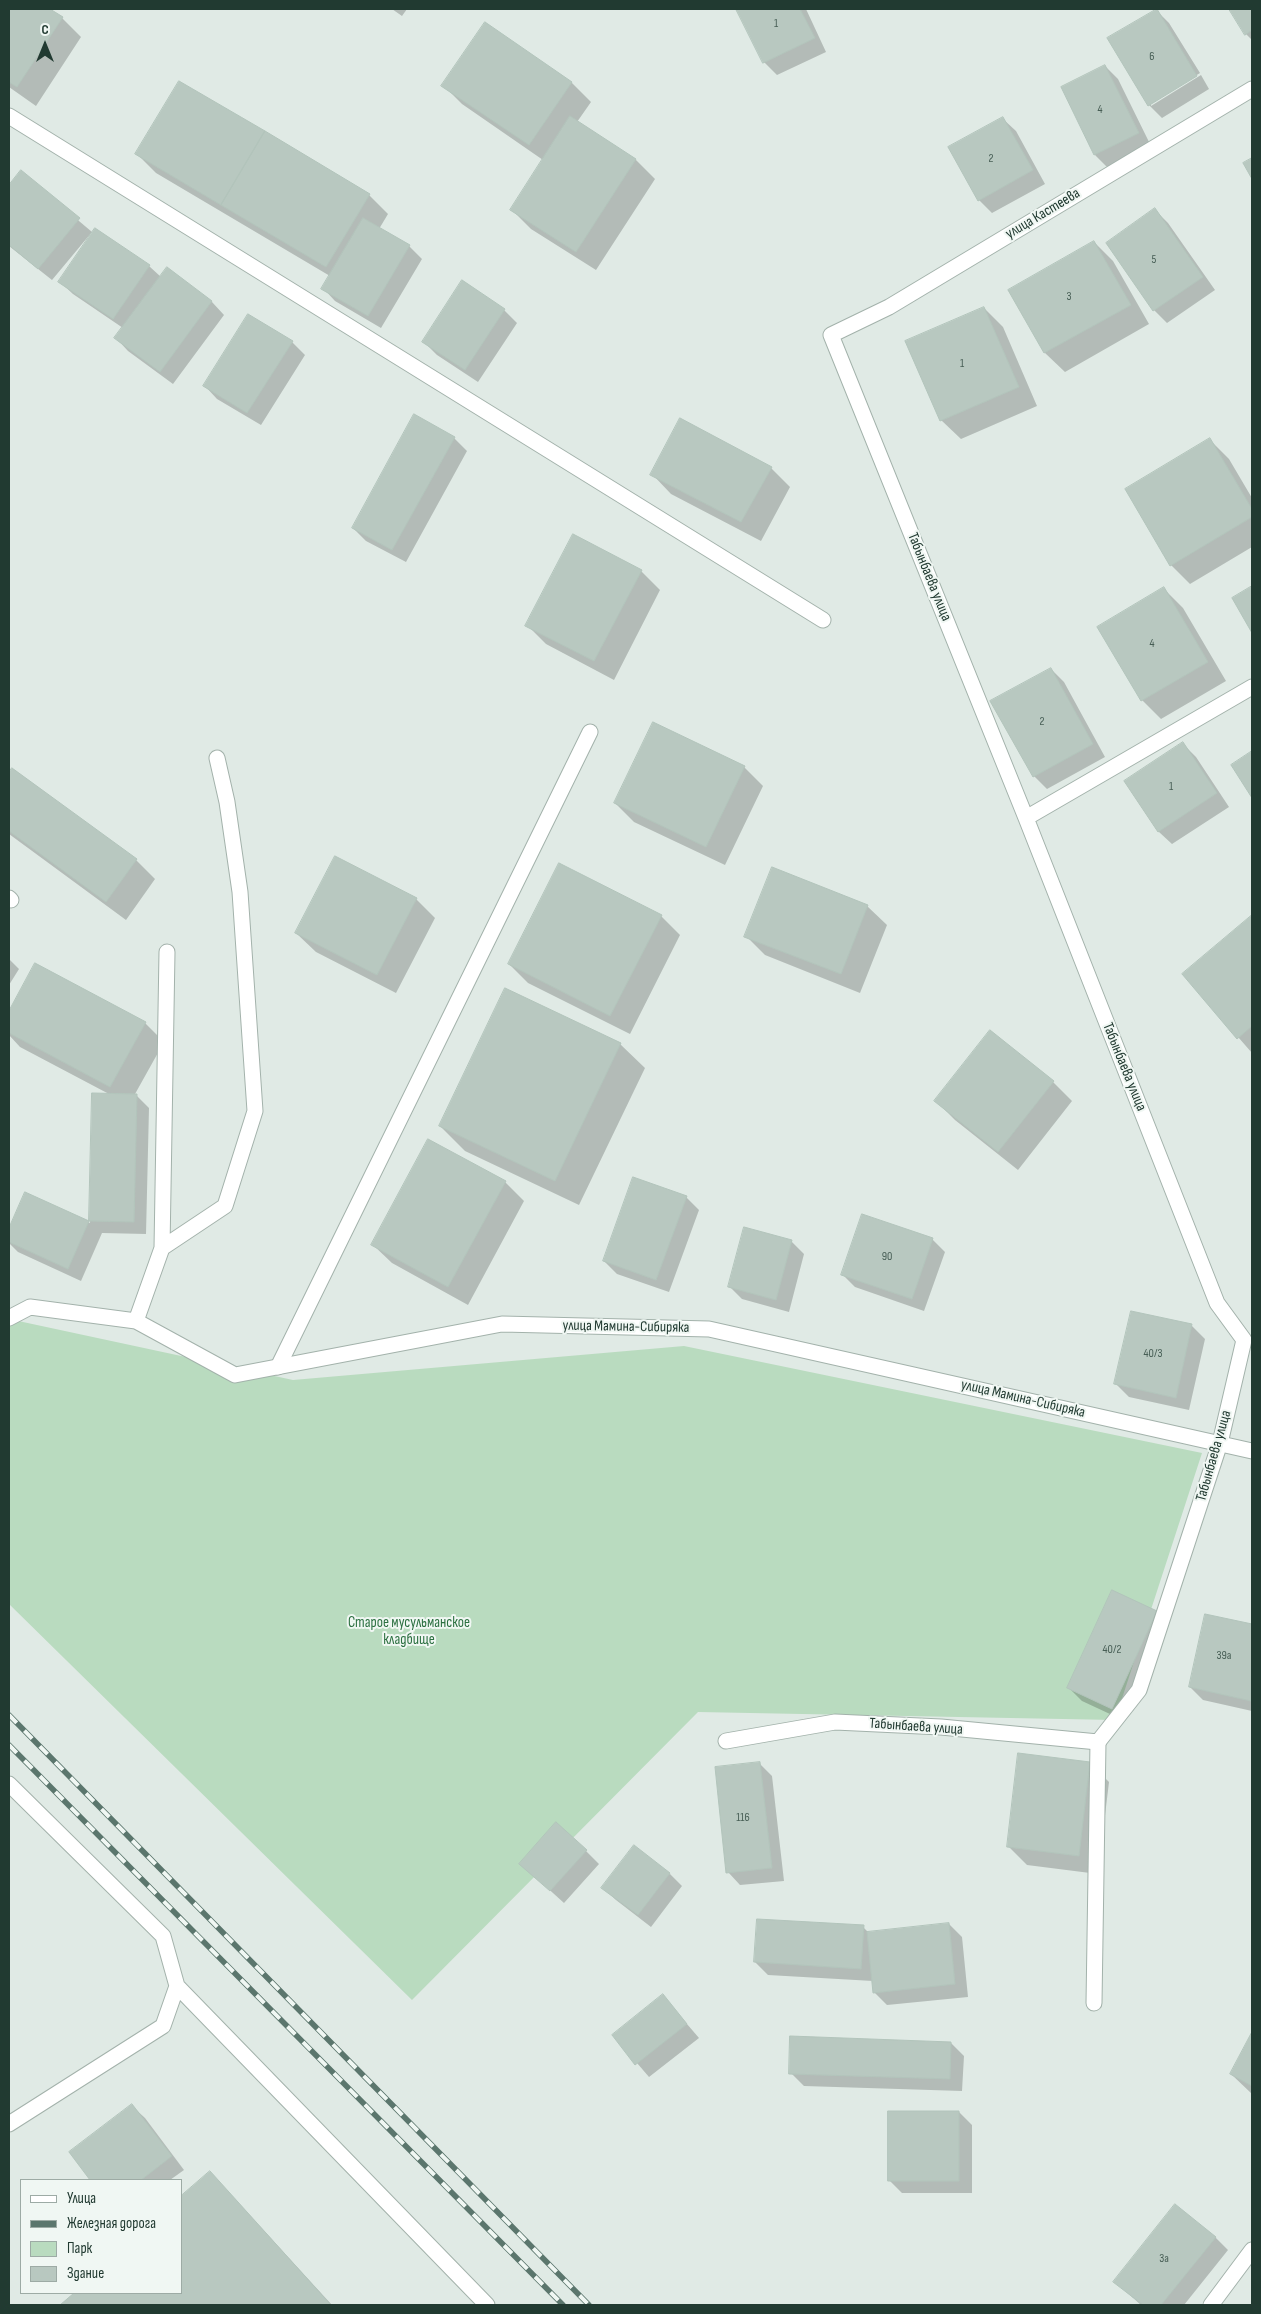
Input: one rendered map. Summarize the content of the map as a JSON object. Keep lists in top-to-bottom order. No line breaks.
{"streets":{"street":["улица Кастеева","Табынбаева улица","улица Мамина-Сибиряка"]},"crossings":[["улица Кастеева","Табынбаева улица"],["Табынбаева улица","улица Мамина-Сибиряка"]],"parks":["Старое мусульманское кладбище"],"house_numbers":["1","6","4","2","5","3","1","4","2","1","90","40/3","40/2","39а","116","3а"],"legend":["Улица","Железная дорога","Парк","Здание"],"north":"top"}
